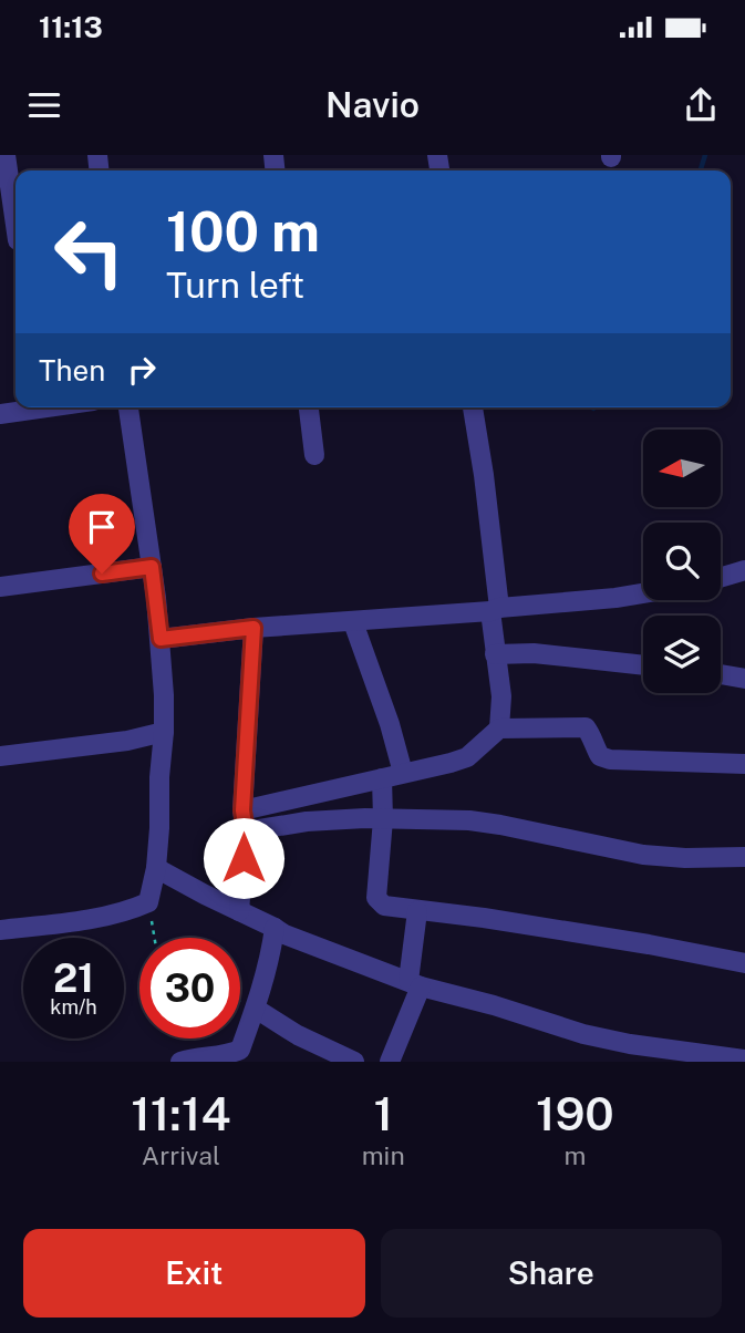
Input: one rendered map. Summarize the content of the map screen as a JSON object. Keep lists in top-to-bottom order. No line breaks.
{"north":"left","page":{"status":"11:13","header":"Navio","turn":["100 m","Turn left"],"then":"Then","speed":"21 km/h","limit":"30","eta":["11:14","Arrival","1","min","190","m"],"buttons":["Exit","Share"]}}
